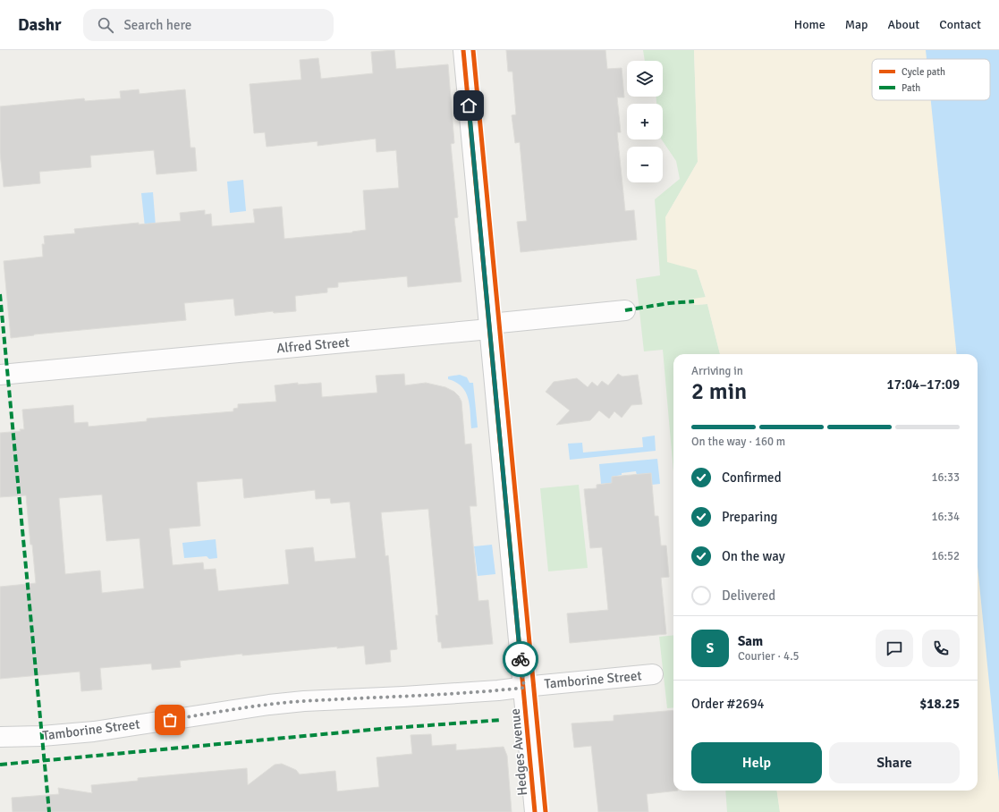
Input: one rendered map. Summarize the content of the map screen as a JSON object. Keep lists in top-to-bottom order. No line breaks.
{"streets":{"street":["Alfred Street","Tamborine Street","Hedges Avenue"]},"crossings":[["Alfred Street","Hedges Avenue"],["Tamborine Street","Hedges Avenue"]],"legend":["Cycle path","Path"],"page":{"header":"Dashr","search":"Search here","nav":["Home","Map","About","Contact"],"map_buttons":["+","−"],"heading":["2 min","Arriving in","17:04–17:09"],"panel":["Sam","Courier · 4.5","Order #2694","$18.25"],"bar":"On the way · 160 m","list":[["Confirmed","16:33"],["Preparing","16:34"],["On the way","16:52"],"Delivered"],"round":"S","buttons":["Help","Share"]}}
